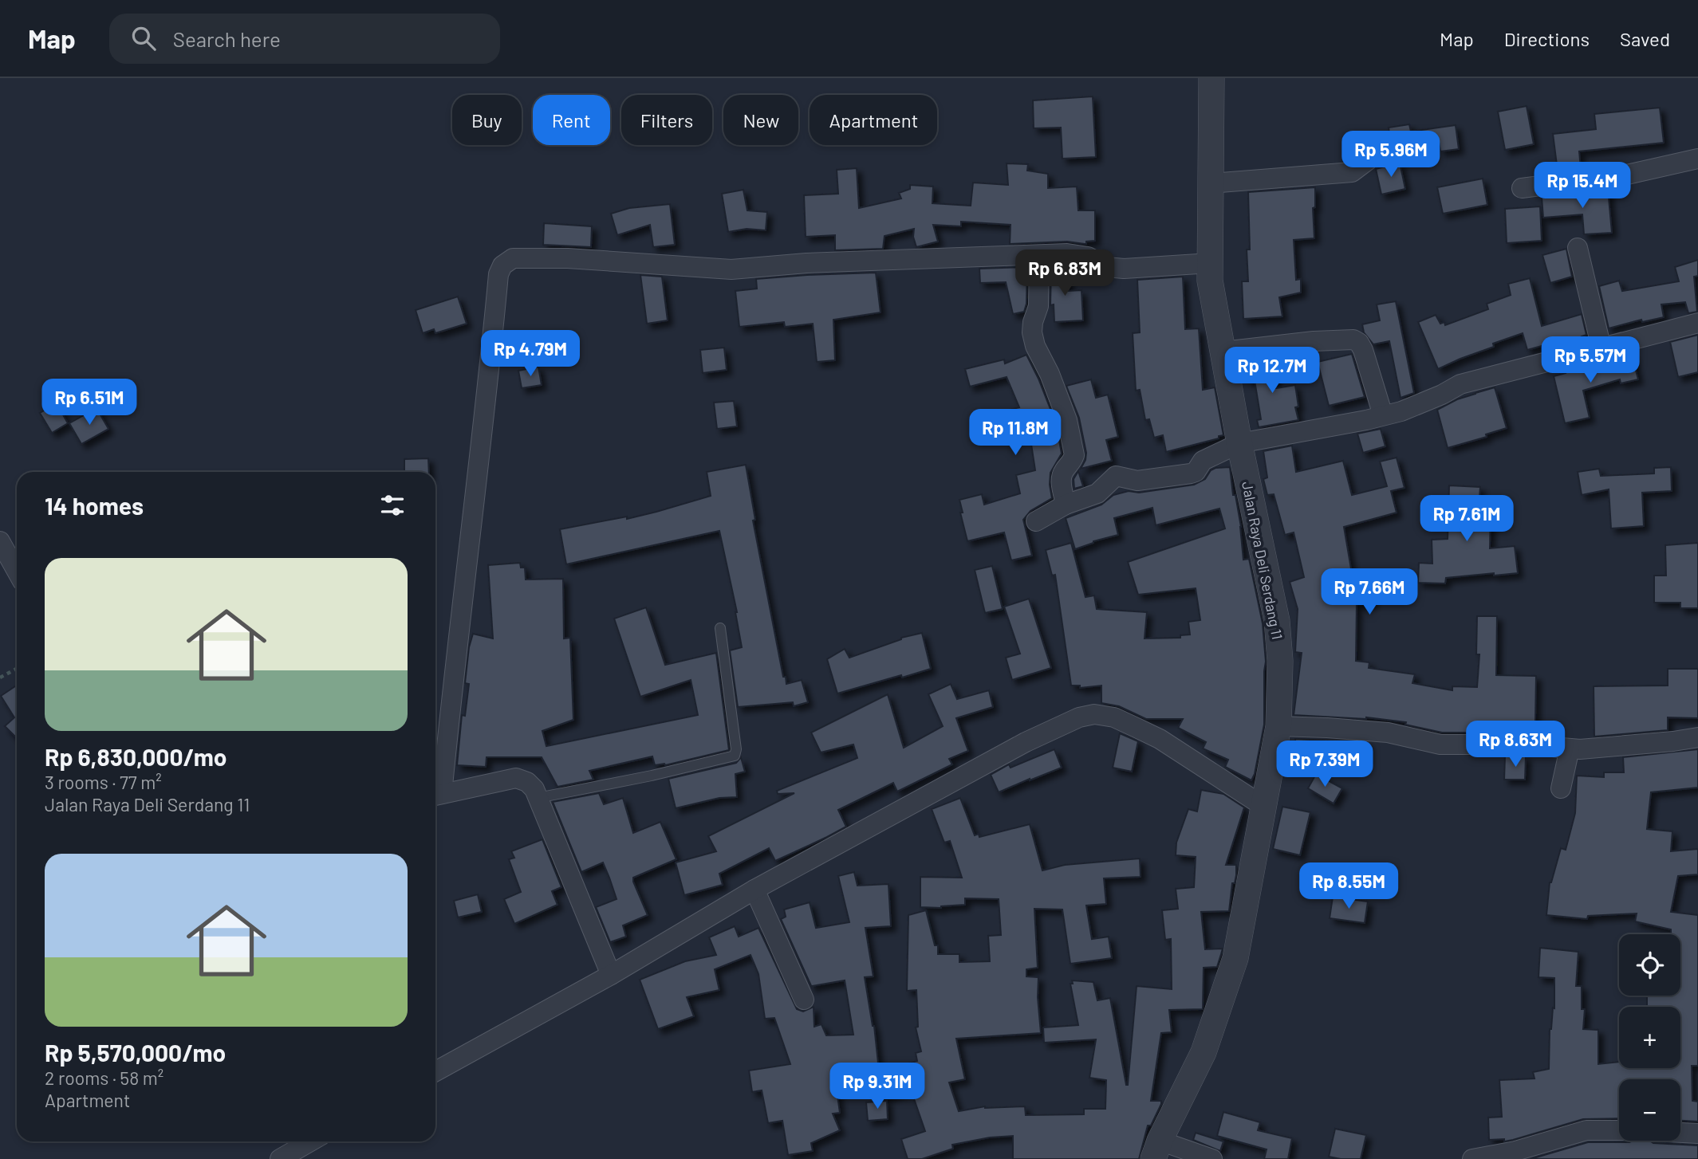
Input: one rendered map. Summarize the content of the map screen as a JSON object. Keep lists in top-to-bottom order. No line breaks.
{"streets":{"street":["Jalan Raya Deli Serdang 11"]},"page":{"header":"Map","search":"Search here","nav":["Map","Directions","Saved"],"chip":["Buy","Rent","Filters","New","Apartment"],"price":["Rp 5.96M","Rp 15.4M","Rp 6.83M","Rp 4.79M","Rp 5.57M","Rp 12.7M","Rp 6.51M","Rp 11.8M","Rp 7.61M","Rp 7.66M","Rp 8.63M","Rp 7.39M","Rp 8.55M","Rp 9.31M"],"heading":"14 homes","list":[{"name":"Rp 6,830,000/mo","note":"3 rooms · 77 m² · Jalan Raya Deli Serdang 11"},{"name":"Rp 5,570,000/mo","note":"2 rooms · 58 m² · Apartment"}],"map_buttons":["+","−"]}}
